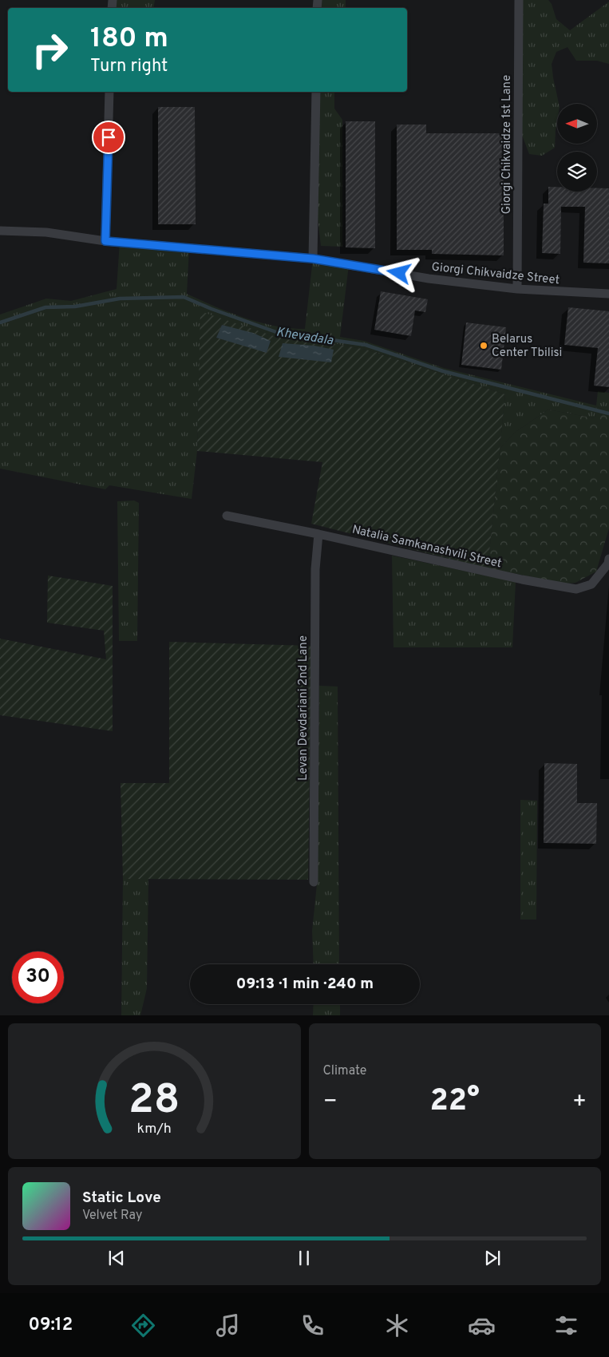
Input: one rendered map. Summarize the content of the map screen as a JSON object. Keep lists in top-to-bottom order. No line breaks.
{"streets":{"street":["Giorgi Chikvaidze 1st Lane","Giorgi Chikvaidze Street","Natalia Samkanashvili Street","Levan Devdariani 2nd Lane"]},"crossings":[["Giorgi Chikvaidze 1st Lane","Giorgi Chikvaidze Street"],["Natalia Samkanashvili Street","Levan Devdariani 2nd Lane"]],"water":["Khevadala"],"places":["Belarus Center Tbilisi"],"north":"left","page":{"turn":["180 m","Turn right"],"limit":"30","trip":"09:13 · 1 min · 240 m","tile":"Climate","heat":["−","22°","+"],"song":["Static Love","Velvet Ray"],"tabs":"09:12","gauge":["28","km/h"]}}
